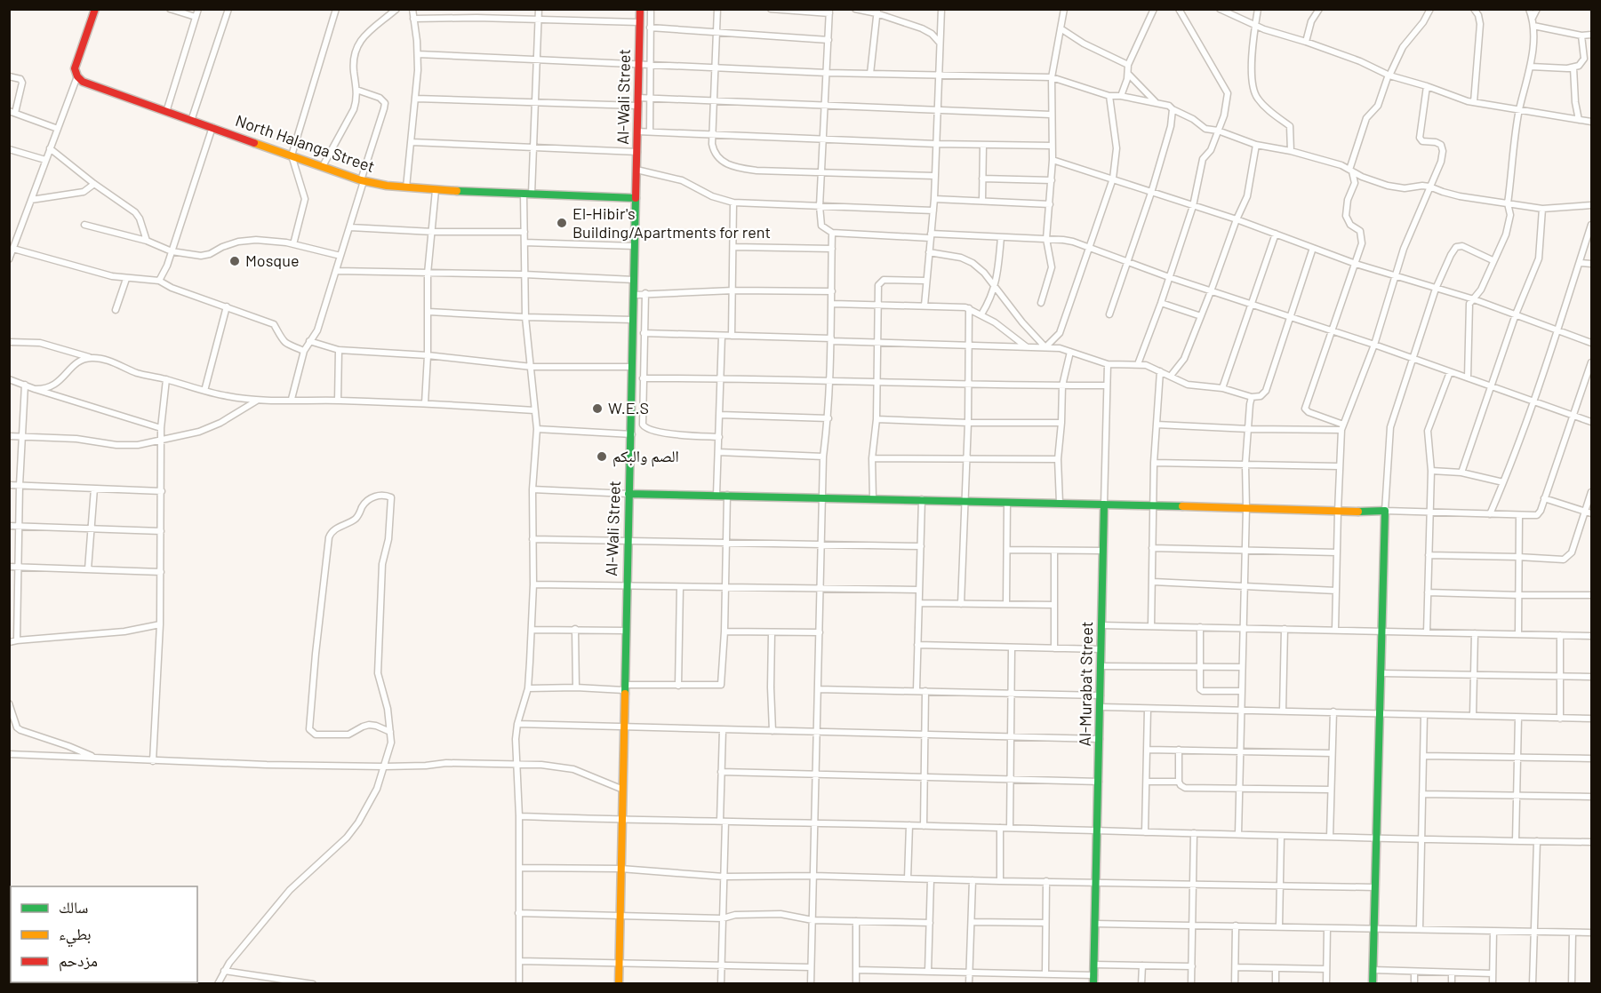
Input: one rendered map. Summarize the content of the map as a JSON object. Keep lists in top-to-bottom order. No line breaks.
{"streets":{"street":["Al-Wali Street","North Halanga Street","Al-Muraba't Street"]},"crossings":[["Al-Wali Street","North Halanga Street"]],"places":["El-Hibir's Building/Apartments for rent","Mosque","W.E.S","الصم والبكم"],"legend":["سالك","بطيء","مزدحم"]}
